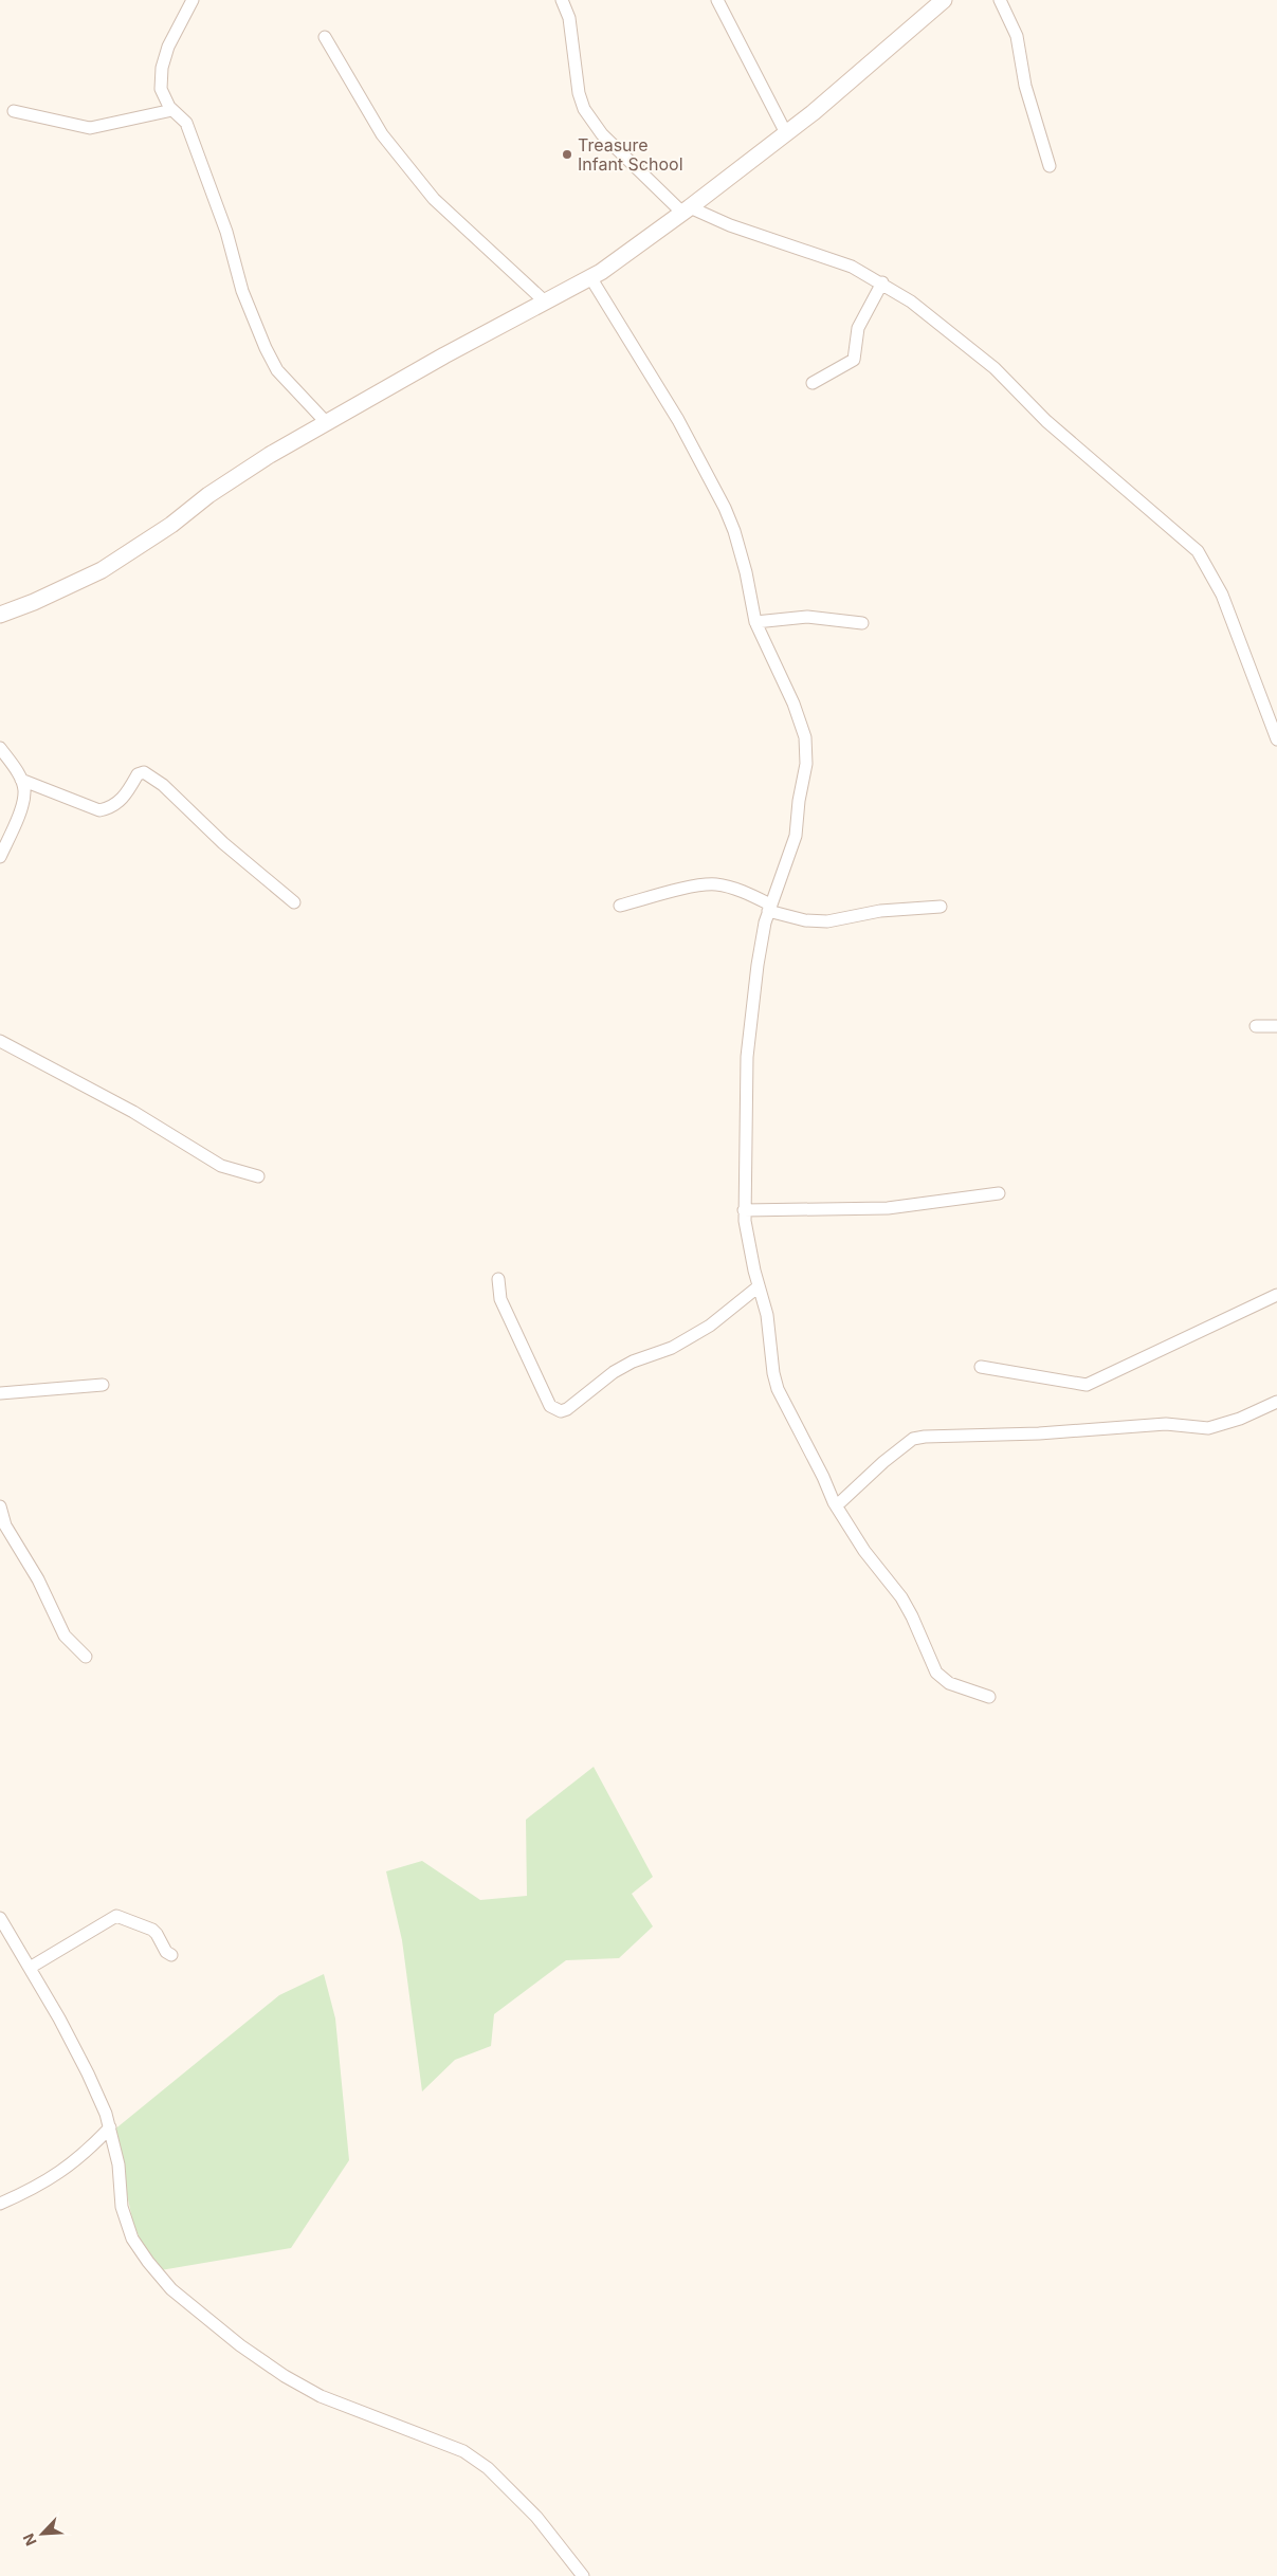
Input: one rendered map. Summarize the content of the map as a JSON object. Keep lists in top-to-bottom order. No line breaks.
{"places":["Treasure Infant School"],"north":"bottom left"}
